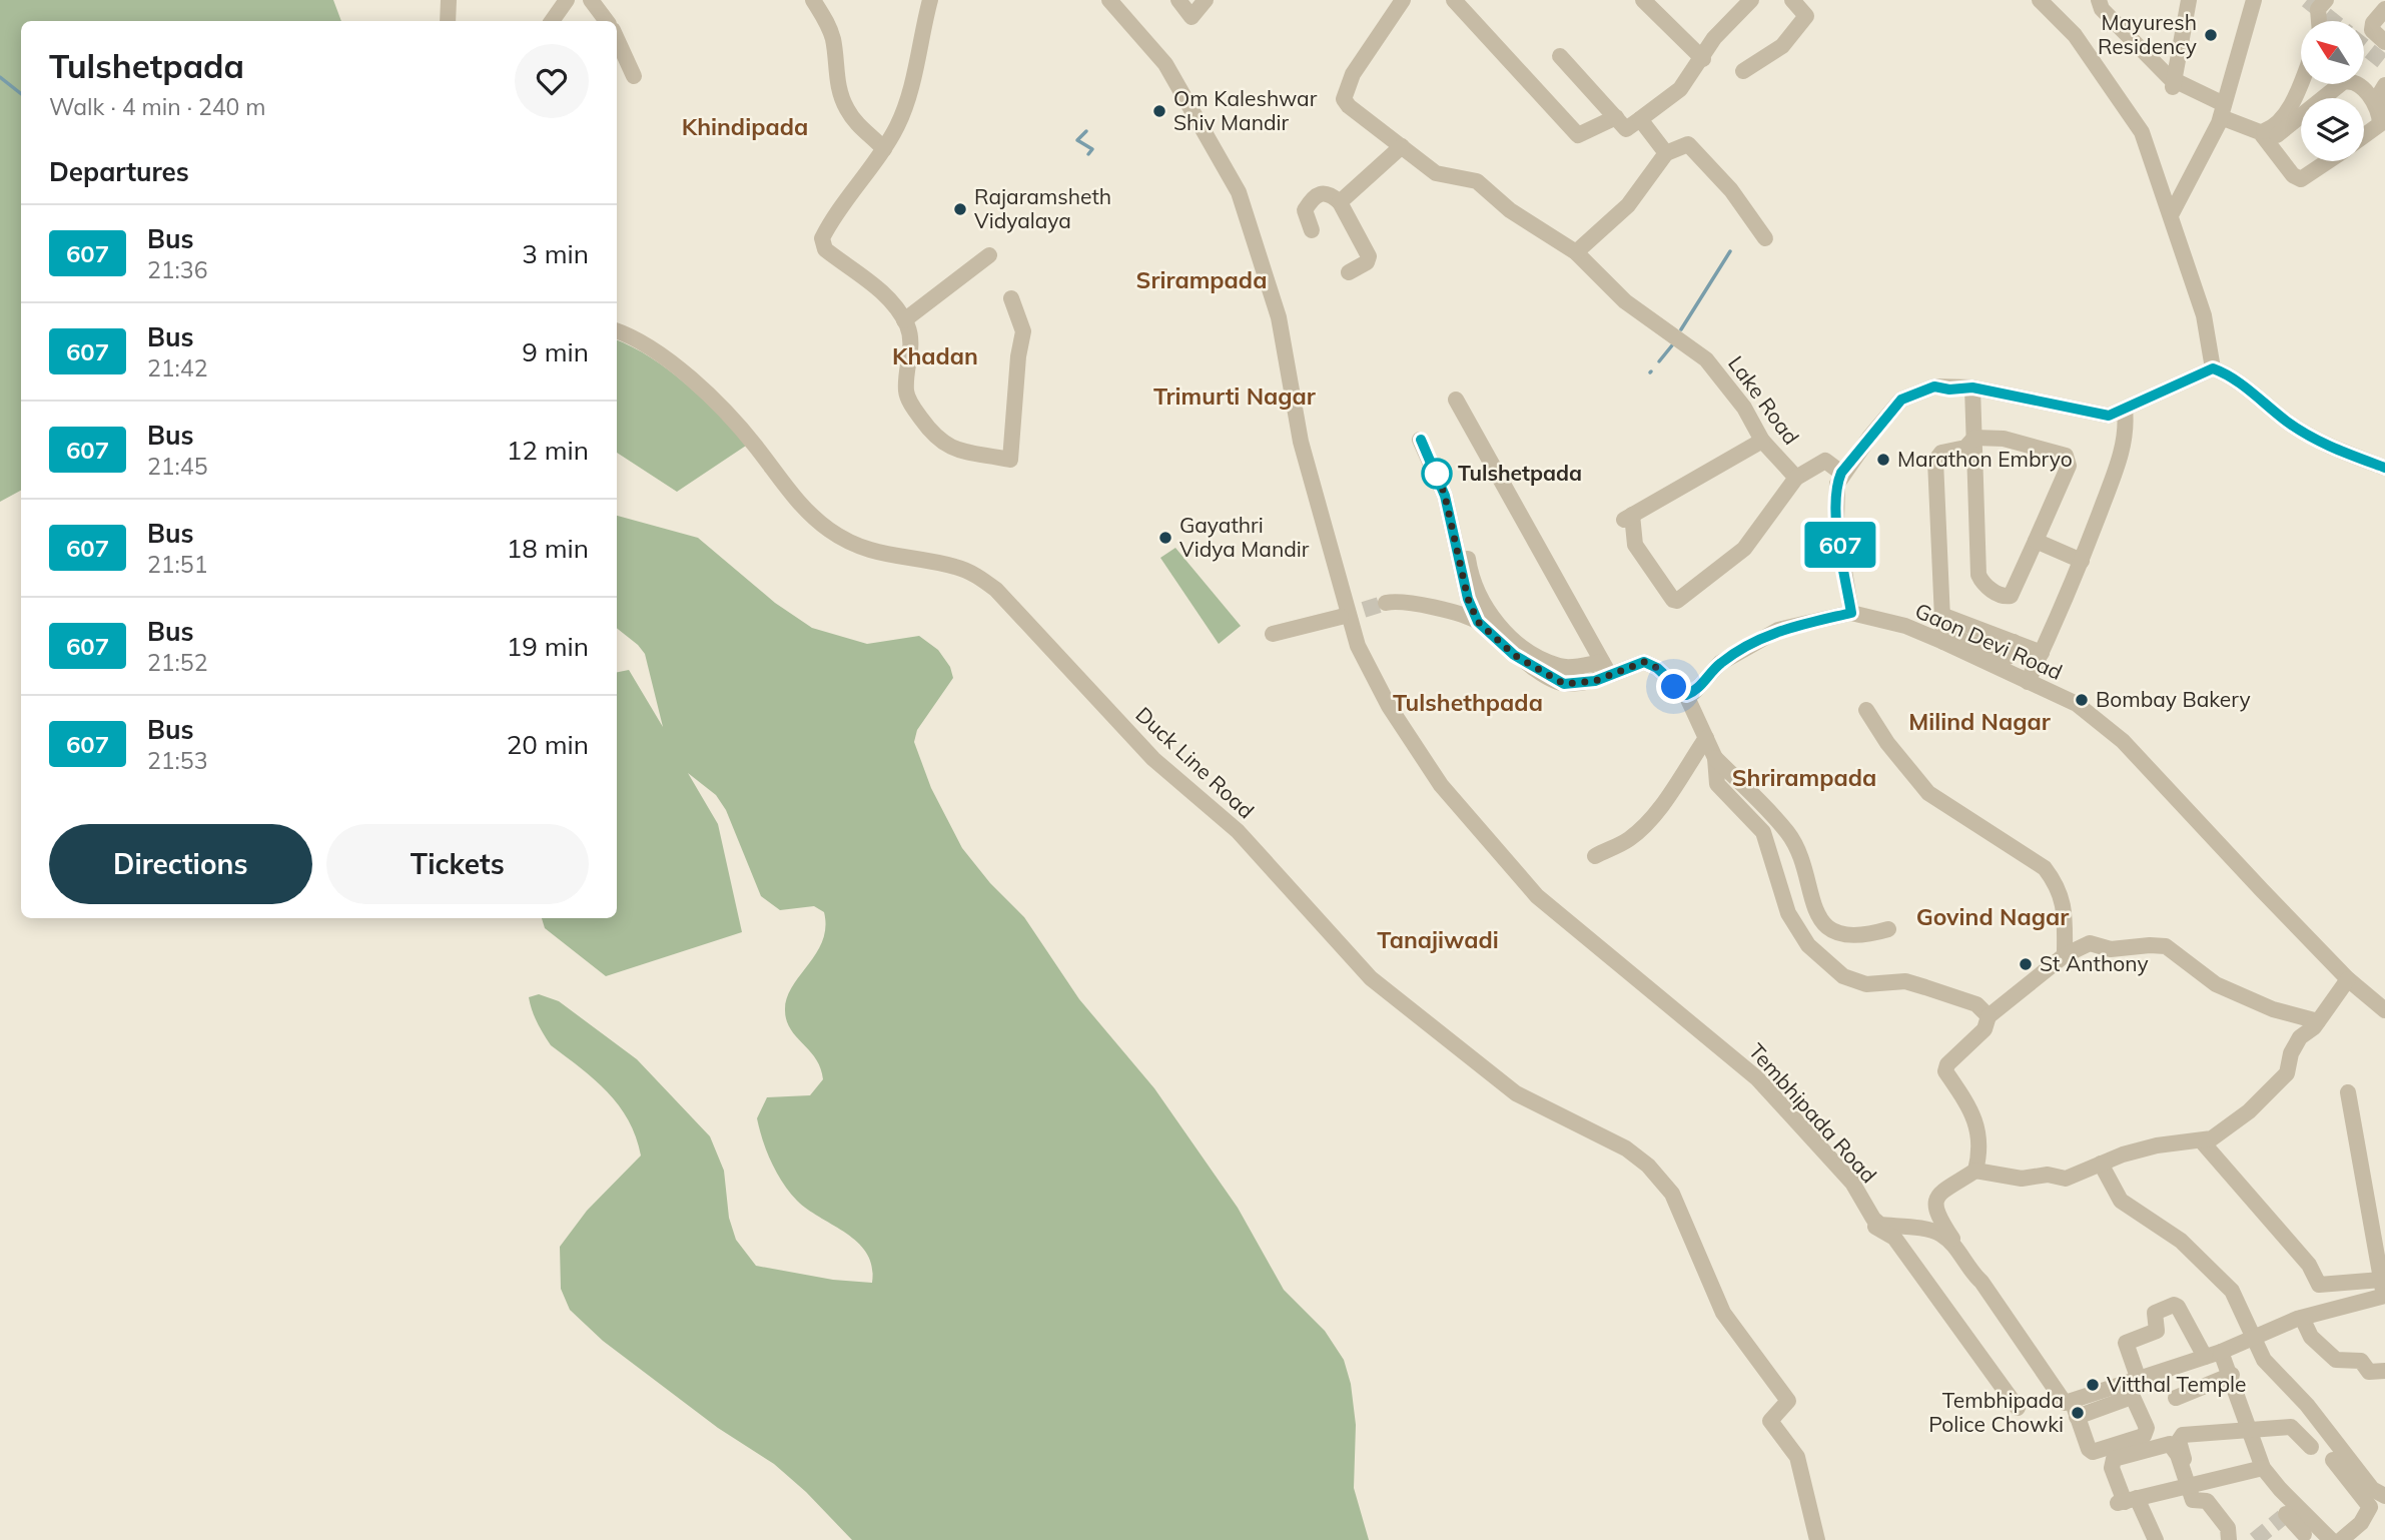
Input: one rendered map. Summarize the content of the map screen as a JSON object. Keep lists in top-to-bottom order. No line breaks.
{"streets":{"street":["Lake Road","Gaon Devi Road","Duck Line Road","Tembhipada Road"]},"districts":["Khindipada","Srirampada","Khadan","Trimurti Nagar","Tulshethpada","Milind Nagar","Shrirampada","Govind Nagar","Tanajiwadi"],"places":["Mayuresh Residency","Om Kaleshwar Shiv Mandir","Rajaramsheth Vidyalaya","Marathon Embryo","Tulshetpada","Gayathri Vidya Mandir","Bombay Bakery","St Anthony","Vitthal Temple","Tembhipada Police Chowki"],"lines":["bus line 607"],"north":"top left","page":{"on_map":"607","heading":[["Tulshetpada","Walk · 4 min · 240 m"],"Departures"],"list":[{"mark":"607","name":"Bus","note":"21:36","value":"3 min"},{"mark":"607","name":"Bus","note":"21:42","value":"9 min"},{"mark":"607","name":"Bus","note":"21:45","value":"12 min"},{"mark":"607","name":"Bus","note":"21:51","value":"18 min"},{"mark":"607","name":"Bus","note":"21:52","value":"19 min"},{"mark":"607","name":"Bus","note":"21:53","value":"20 min"}],"buttons":["Directions","Tickets"]}}
